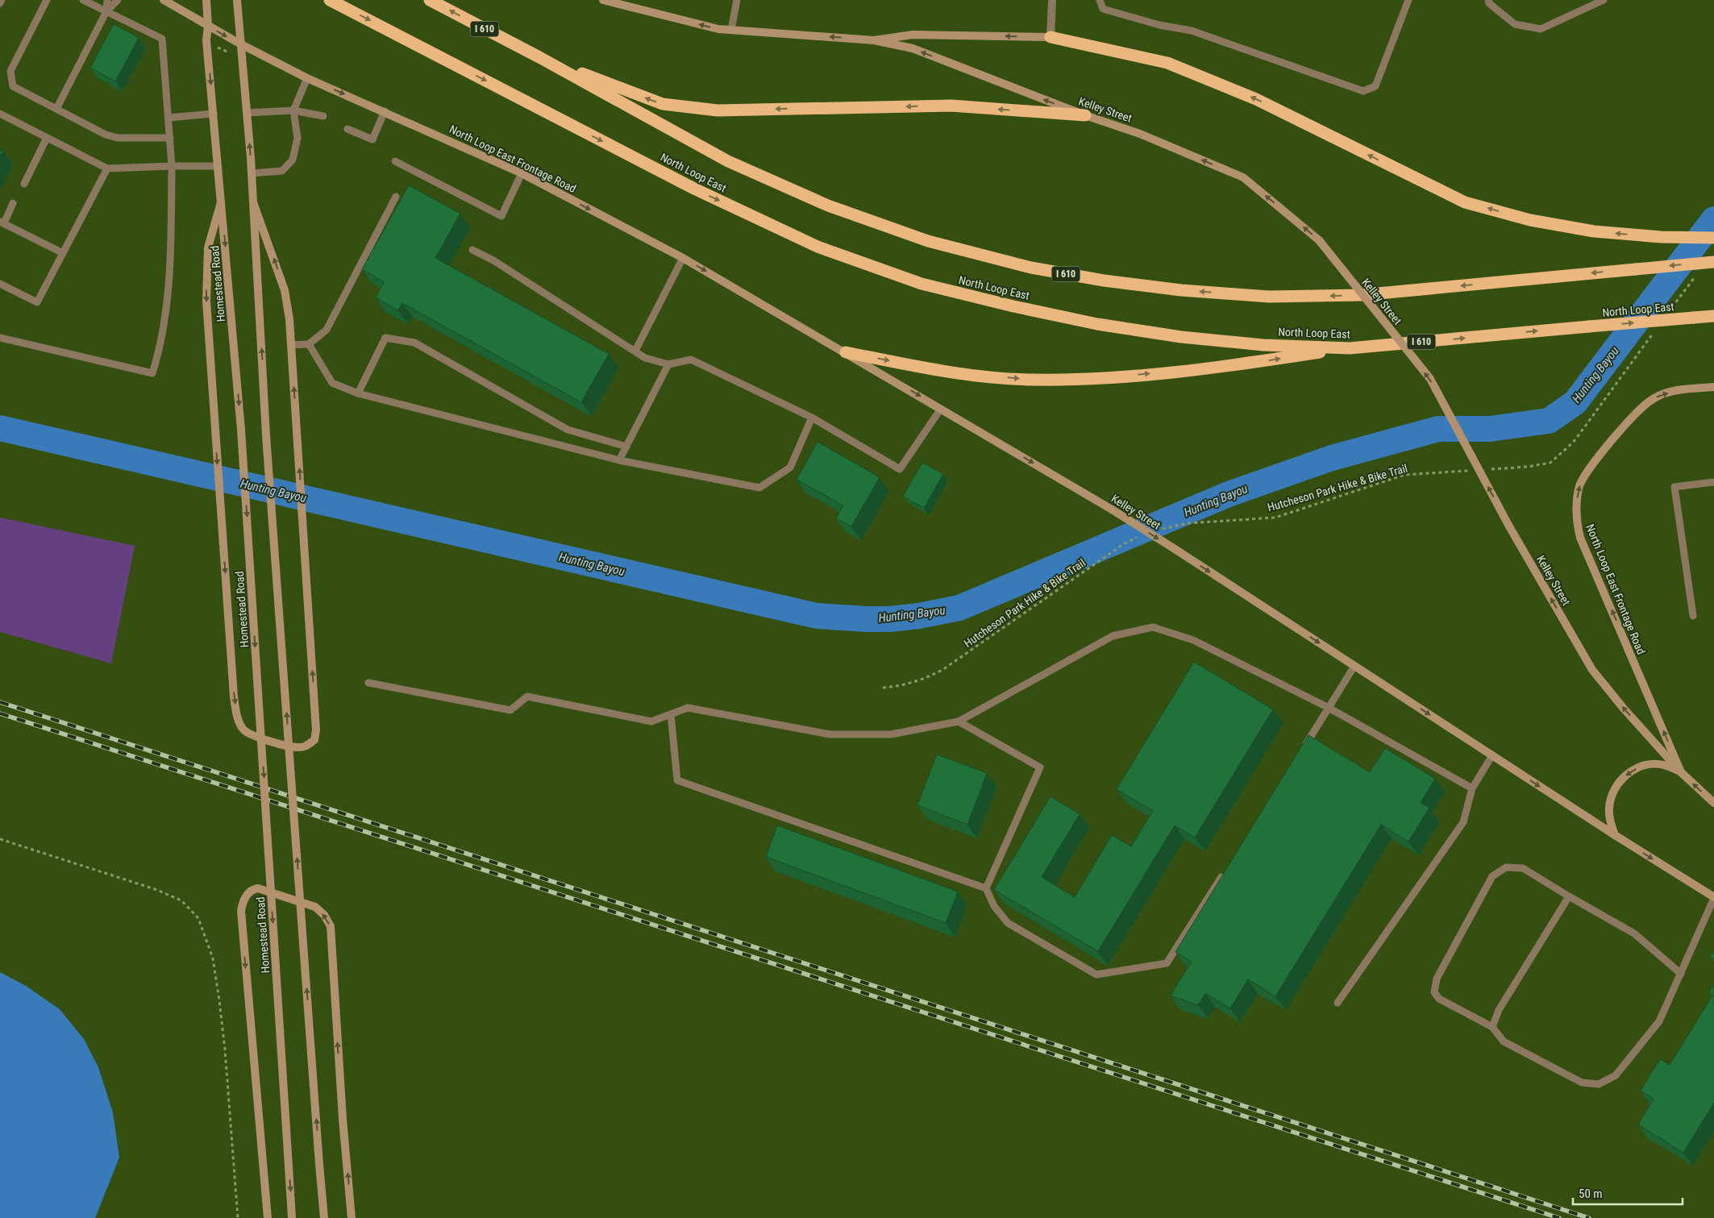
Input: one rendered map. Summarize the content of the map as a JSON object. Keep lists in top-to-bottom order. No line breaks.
{"streets":{"highway":["I 610","North Loop East"],"main road":["Kelley Street","North Loop East Frontage Road","Homestead Road"],"path":["Hutcheson Park Hike & Bike Trail"]},"crossings":[["Kelley Street","North Loop East Frontage Road"],["North Loop East Frontage Road","Homestead Road"]],"water":["Hunting Bayou"],"scale_bar":"50 m"}
